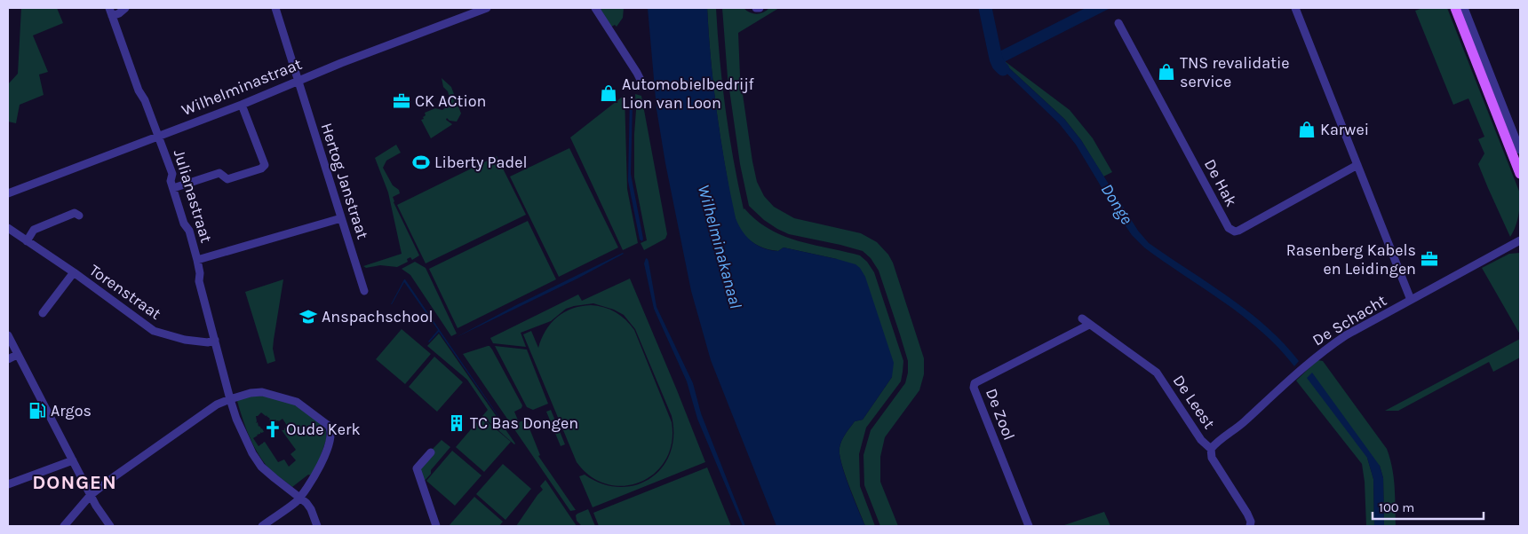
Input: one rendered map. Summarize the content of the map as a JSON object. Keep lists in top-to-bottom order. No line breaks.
{"streets":{"street":["Wilhelminastraat","Hertog Janstraat","De Hak","Julianastraat","Torenstraat","De Schacht","De Leest","De Zool"]},"crossings":[["Wilhelminastraat","Hertog Janstraat"],["Wilhelminastraat","Julianastraat"],["Julianastraat","Torenstraat"],["De Schacht","De Leest"],["De Leest","De Zool"]],"districts":["DONGEN"],"water":["Donge","Wilhelminakanaal"],"places":{"shop":["TNS revalidatie service","Automobielbedrijf Lion van Loon","Karwei"],"office":["CK ACtion","Rasenberg Kabels en Leidingen"],"sports":["Liberty Padel"],"school or university":["Anspachschool"],"fuel station":["Argos"],"building":["TC Bas Dongen"],"church":["Oude Kerk"]},"scale_bar":"100 m"}
